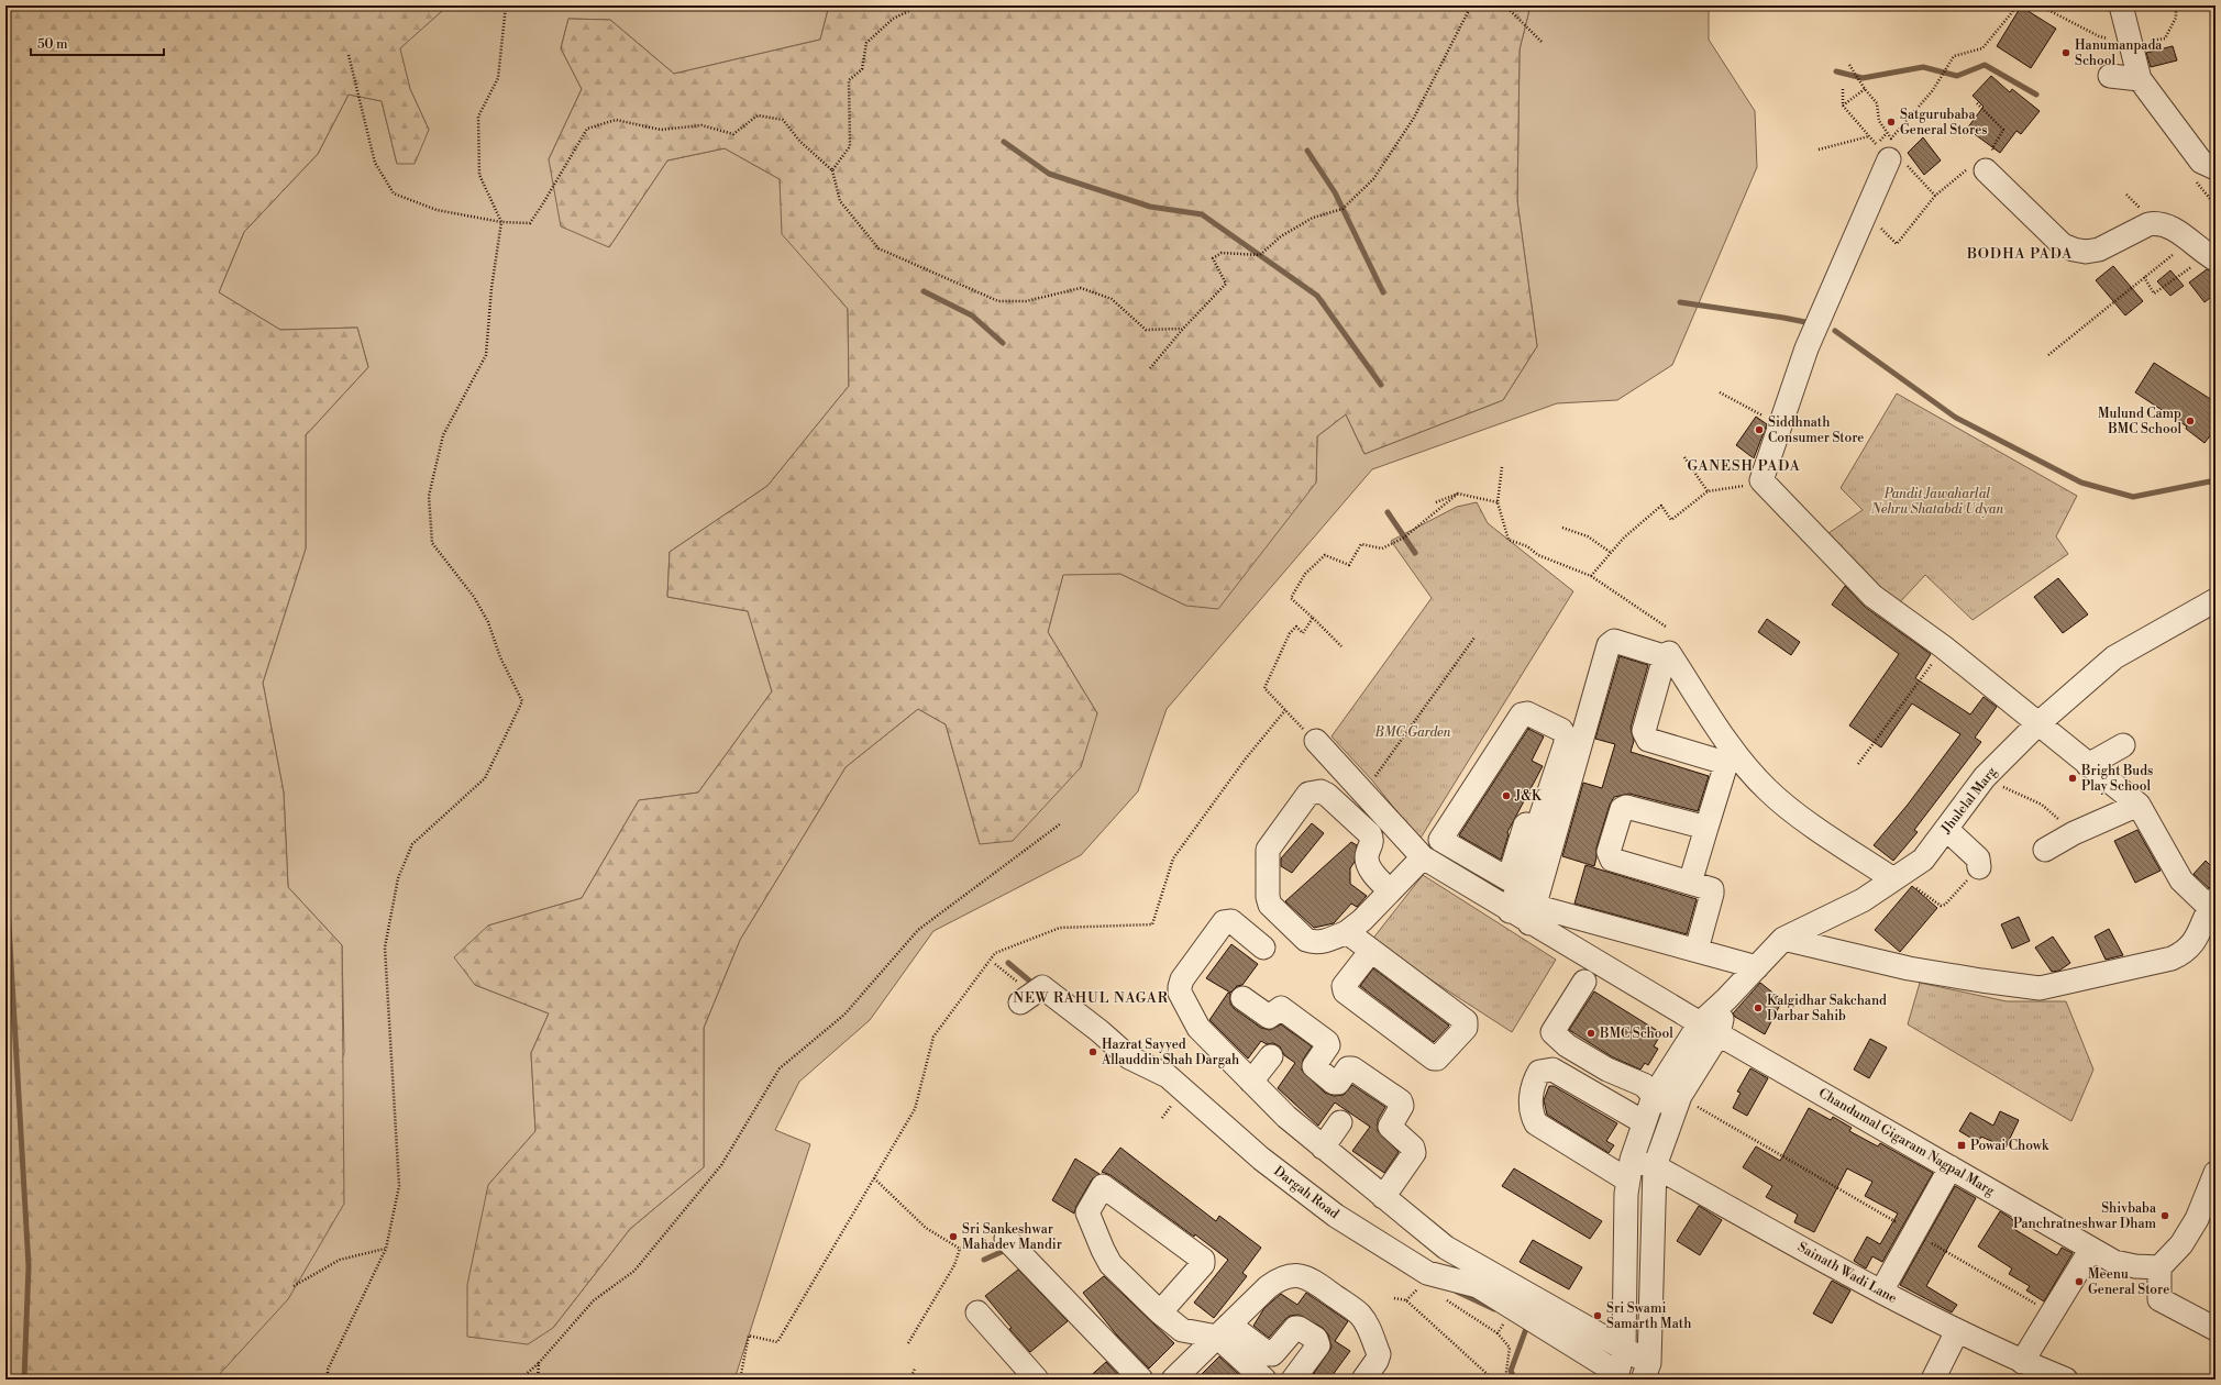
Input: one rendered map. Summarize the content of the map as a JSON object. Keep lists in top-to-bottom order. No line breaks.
{"streets":{"street":["Jhulelal Marg","Chandumal Gigaram Nagpal Marg","Dargah Road","Sainath Wadi Lane"]},"crossings":[["Jhulelal Marg","Chandumal Gigaram Nagpal Marg"]],"districts":["BODHA PADA","GANESH PADA","NEW RAHUL NAGAR"],"parks":["Pandit Jawaharlal Nehru Shatabdi Udyan","BMC Garden"],"places":{"other":["Hanumanpada School","Satgurubaba General Stores","Mulund Camp BMC School","Siddhnath Consumer Store","Bright Buds Play School","J&K","Kalgidhar Sakchand Darbar Sahib","BMC School","Hazrat Sayyed Allauddin Shah Dargah","Shivbaba Panchratneshwar Dham","Sri Sankeshwar Mahadev Mandir","Meenu General Store","Sri Swami Samarth Math"],"transit":["Powai Chowk"]},"scale_bar":"50 m"}
